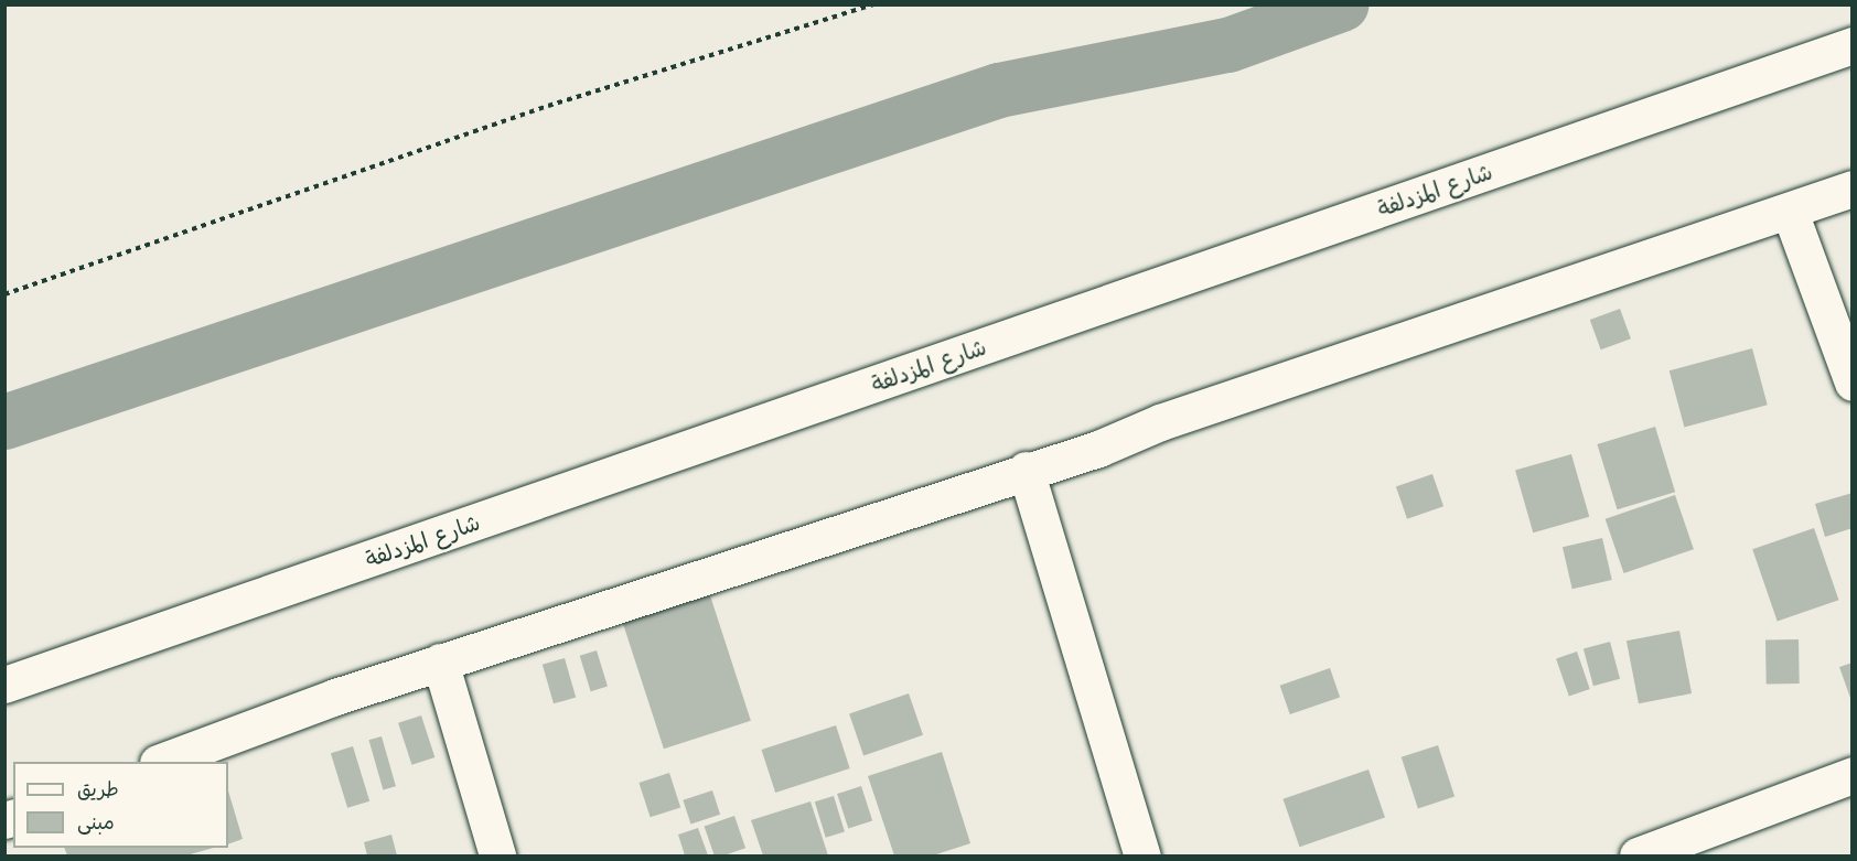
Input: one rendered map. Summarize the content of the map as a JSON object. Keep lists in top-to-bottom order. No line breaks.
{"streets":{"street":["شارع المزدلفة"]},"legend":["طريق","مبنى"]}
